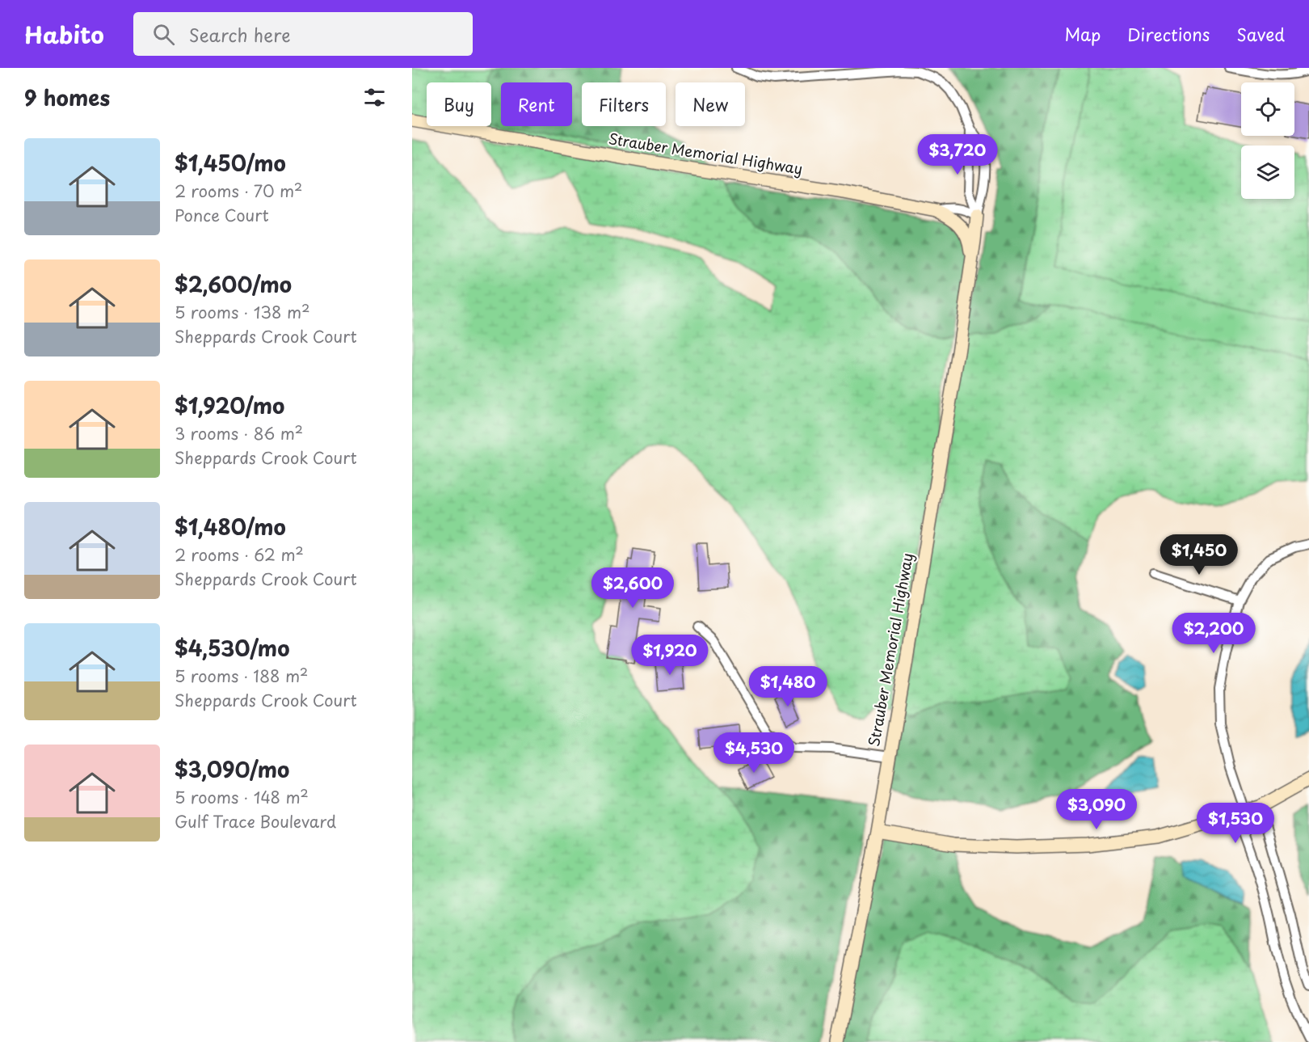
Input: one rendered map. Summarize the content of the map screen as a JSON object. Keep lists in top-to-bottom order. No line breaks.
{"streets":{"street":["Strauber Memorial Highway"]},"page":{"header":"Habito","search":"Search here","nav":["Map","Directions","Saved"],"heading":"9 homes","chip":["Buy","Rent","Filters","New"],"list":[{"name":"$1,450/mo","note":"2 rooms · 70 m² · Ponce Court"},{"name":"$2,600/mo","note":"5 rooms · 138 m² · Sheppards Crook Court"},{"name":"$1,920/mo","note":"3 rooms · 86 m² · Sheppards Crook Court"},{"name":"$1,480/mo","note":"2 rooms · 62 m² · Sheppards Crook Court"},{"name":"$4,530/mo","note":"5 rooms · 188 m² · Sheppards Crook Court"},{"name":"$3,090/mo","note":"5 rooms · 148 m² · Gulf Trace Boulevard"}],"price":["$3,720","$1,450","$2,600","$2,200","$1,920","$1,480","$4,530","$3,090","$1,530"]}}
